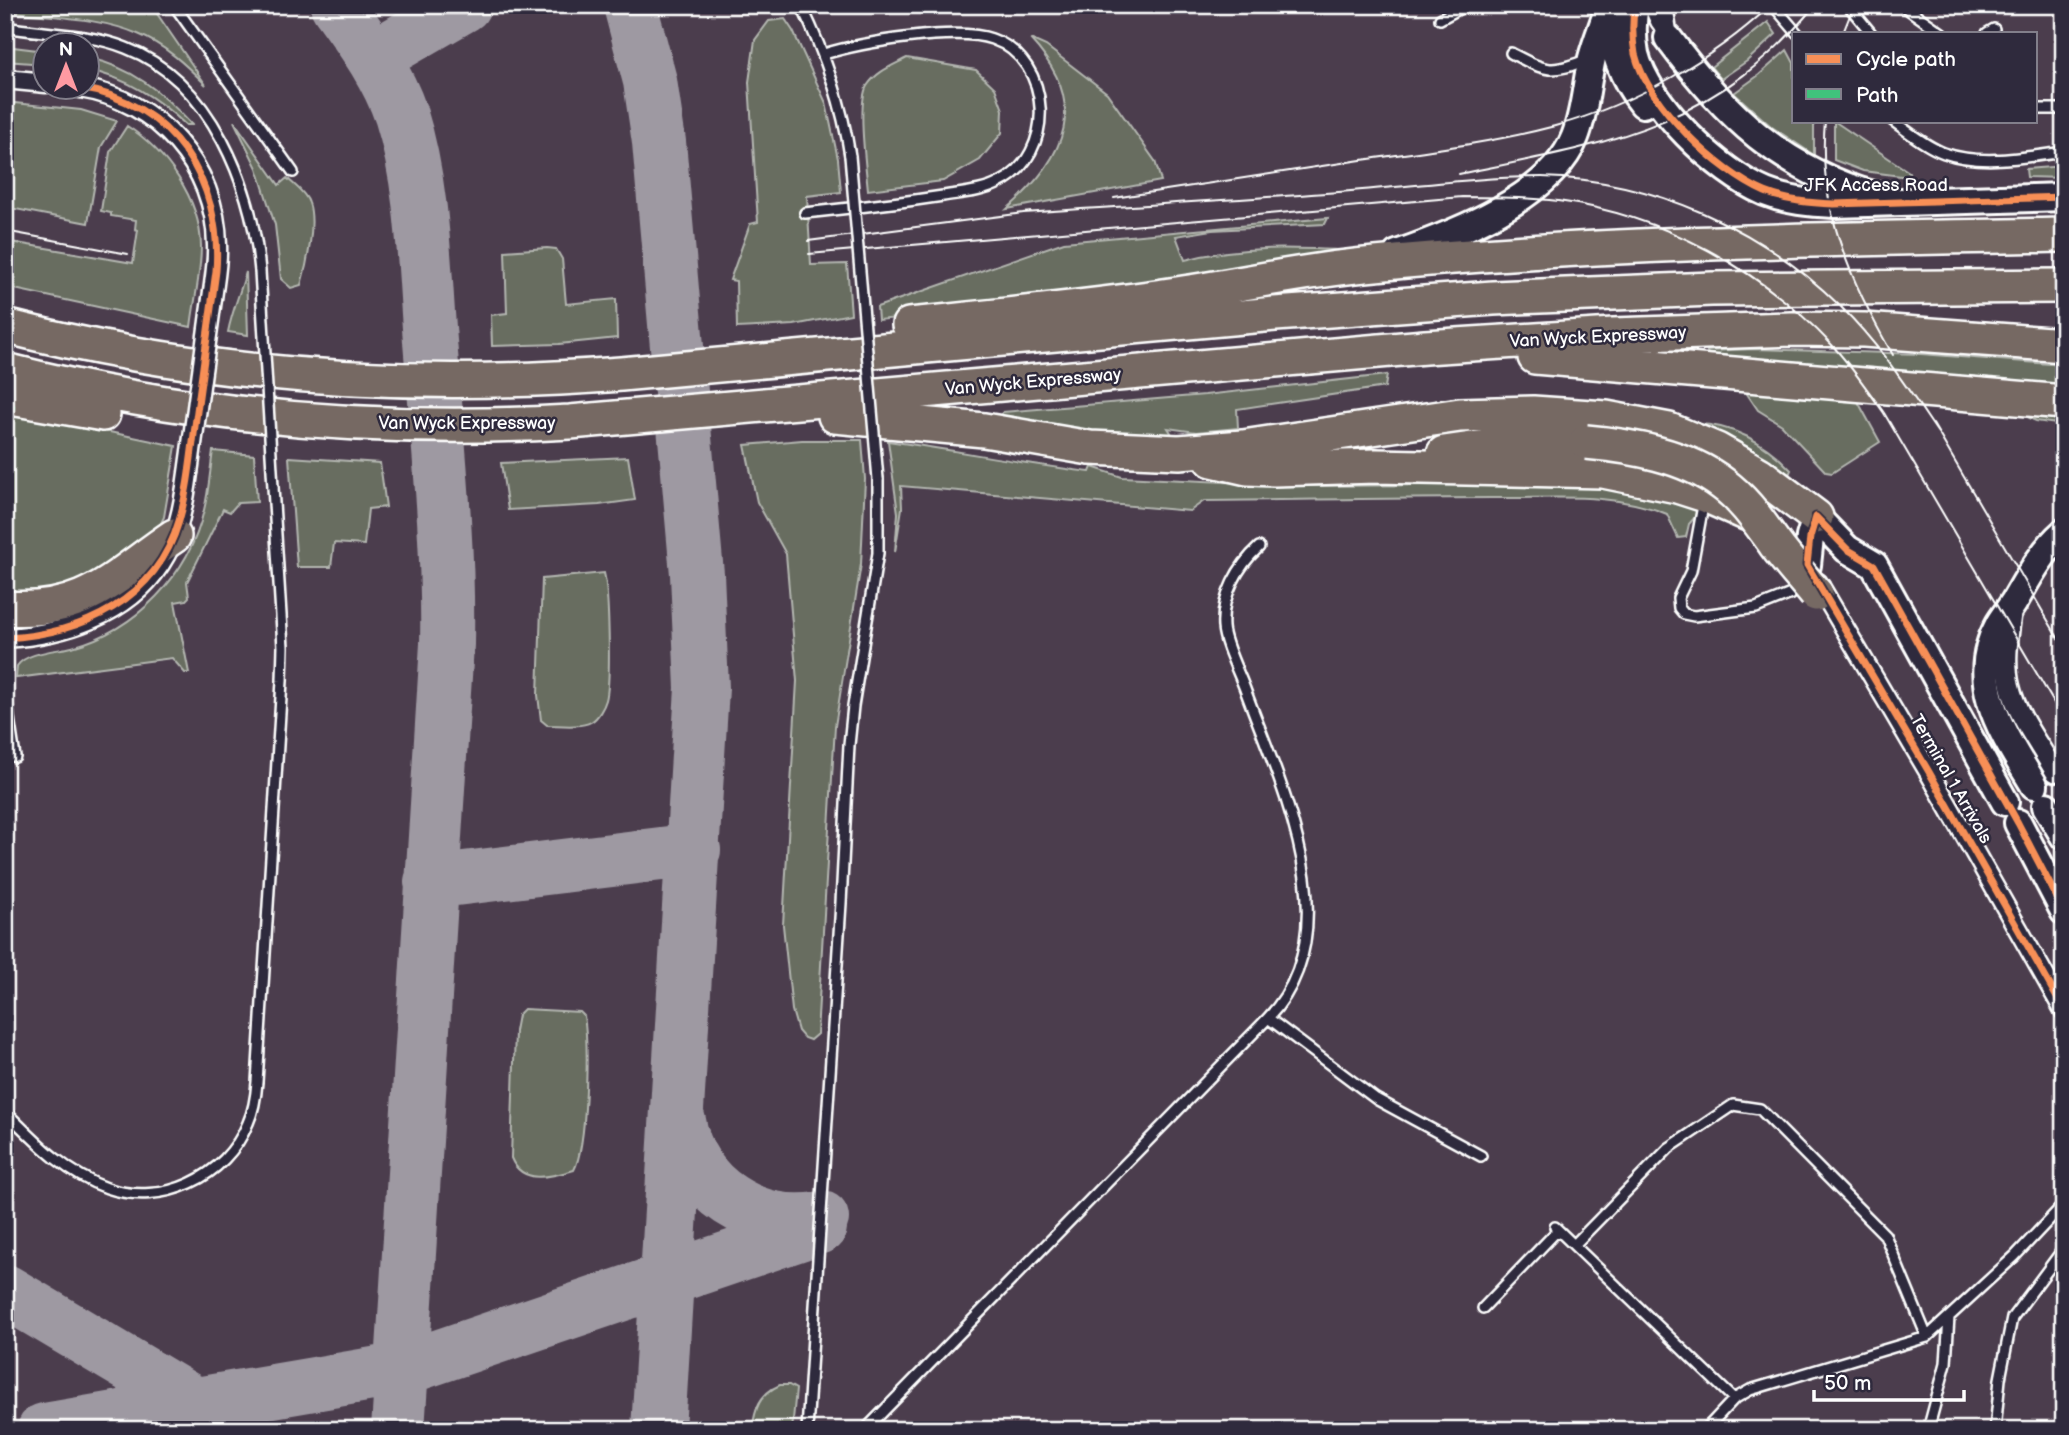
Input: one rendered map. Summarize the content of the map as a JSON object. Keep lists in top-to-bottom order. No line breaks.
{"streets":{"highway":["Van Wyck Expressway"],"street":["JFK Access Road","Terminal 1 Arrivals"]},"legend":["Cycle path","Path"],"scale_bar":"50 m","north":"top"}
